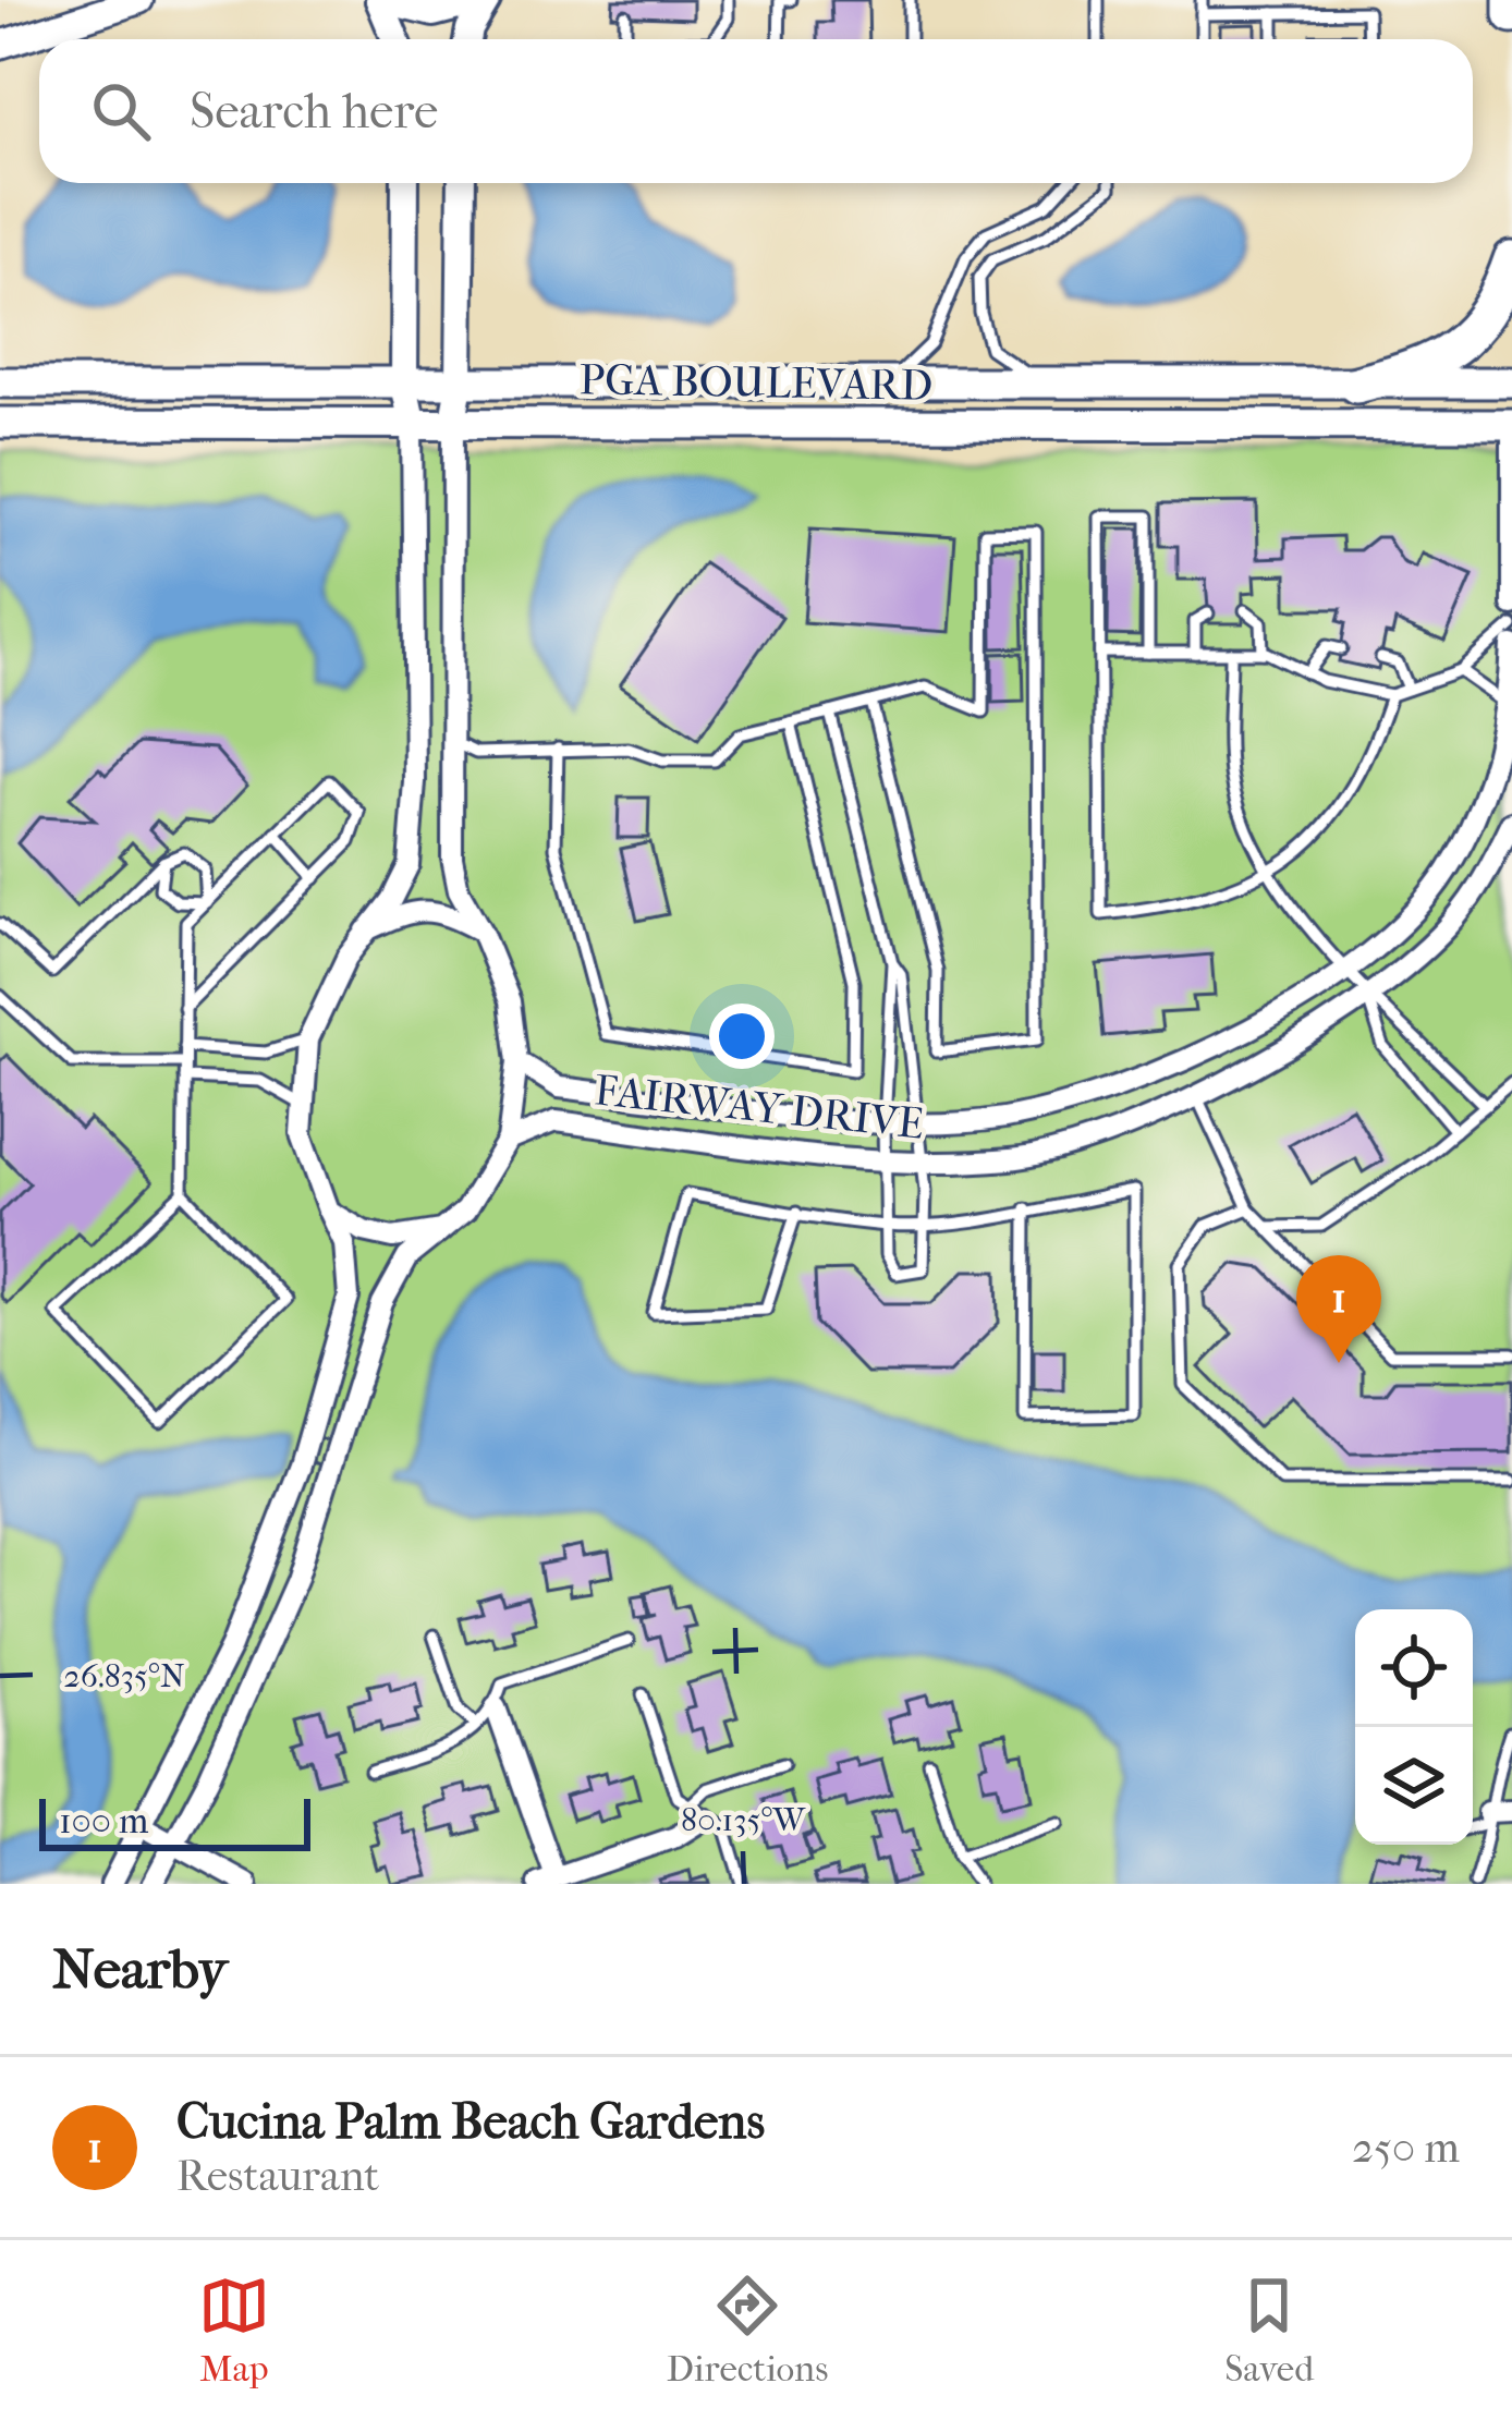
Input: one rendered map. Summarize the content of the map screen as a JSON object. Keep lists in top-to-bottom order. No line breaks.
{"streets":{"main road":["PGA BOULEVARD"],"street":["FAIRWAY DRIVE"]},"scale_bar":"100 m","page":{"search":"Search here","pins":"1","scale":"100 m","heading":"Nearby","list":[{"mark":"1","name":"Cucina Palm Beach Gardens","note":"Restaurant","value":"250 m"}],"nav":["Map","Directions","Saved"]},"coordinates":["26.835°N","80.135°W"]}
